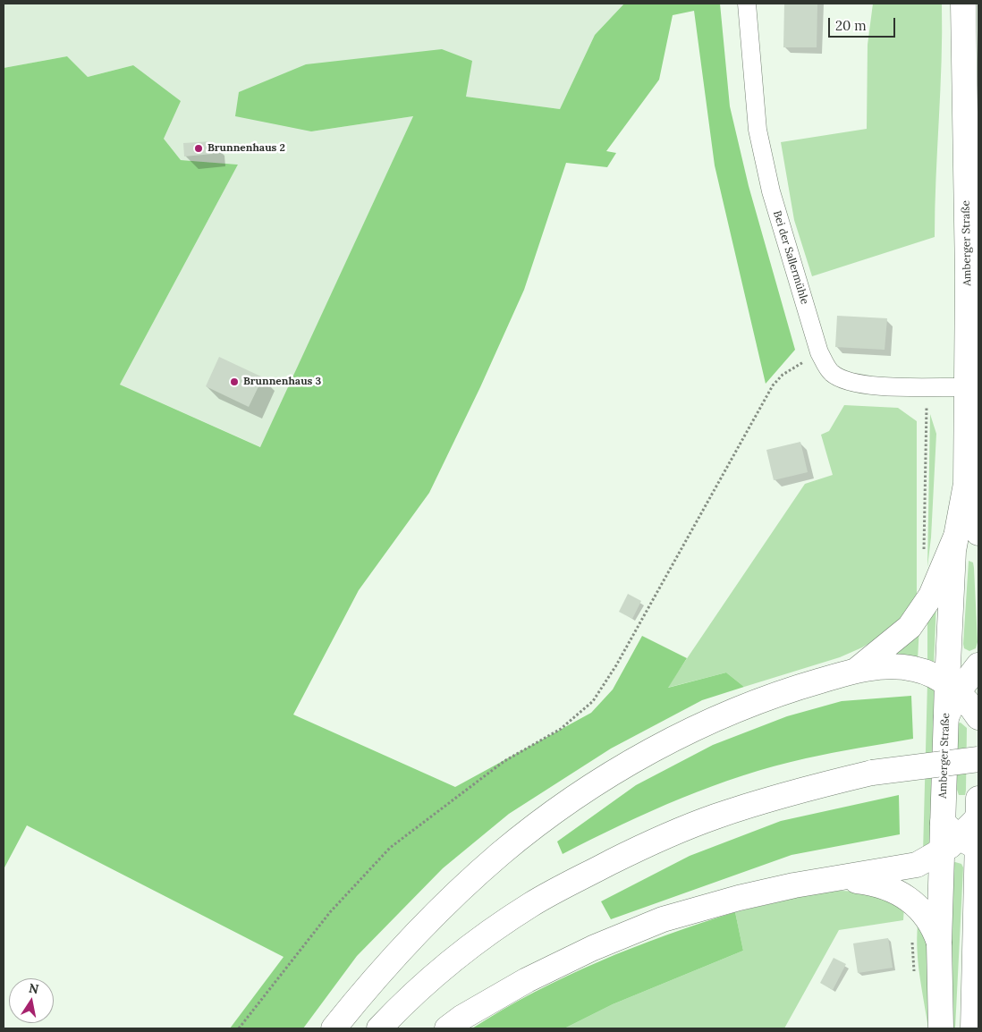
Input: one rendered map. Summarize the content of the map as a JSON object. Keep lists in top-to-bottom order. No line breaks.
{"streets":{"main road":["Amberger Straße"],"street":["Bei der Sallermühle"]},"crossings":[["Amberger Straße","Bei der Sallermühle"]],"places":["Brunnenhaus 2","Brunnenhaus 3"],"scale_bar":"20 m","north":"top"}
